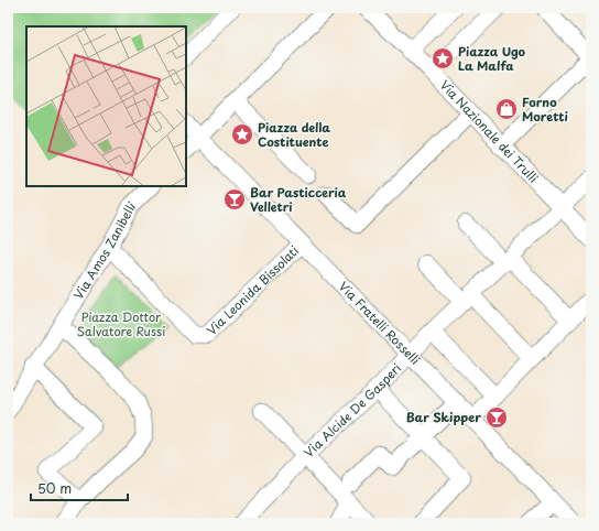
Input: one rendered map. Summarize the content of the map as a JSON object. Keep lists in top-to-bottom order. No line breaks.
{"streets":{"street":["Via Nazionale dei Trulli","Via Amos Zanibelli","Via Leonida Bissolati","Via Fratelli Rosselli","Via Alcide De Gasperi"]},"crossings":[["Via Nazionale dei Trulli","Via Alcide De Gasperi"],["Via Amos Zanibelli","Via Leonida Bissolati"],["Via Leonida Bissolati","Via Fratelli Rosselli"],["Via Fratelli Rosselli","Via Alcide De Gasperi"]],"parks":["Piazza Dottor Salvatore Russi"],"places":{"place":["Piazza Ugo La Malfa","Piazza della Costituente"],"shop":["Forno Moretti"],"bar":["Bar Pasticceria Velletri","Bar Skipper"]},"scale_bar":"50 m"}
